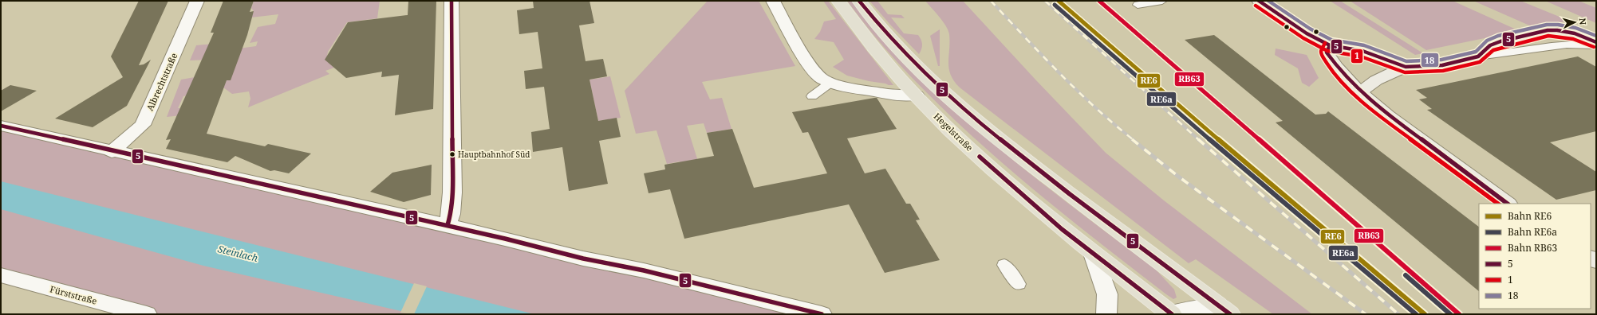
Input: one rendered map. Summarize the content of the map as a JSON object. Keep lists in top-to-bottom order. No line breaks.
{"streets":{"main road":["Hegelstraße"],"street":["Albrechtstraße","Fürststraße"]},"water":["Steinlach"],"places":["Hauptbahnhof Süd"],"lines":["rail line RE6","rail line RB63","transit line 5","transit line 18","rail line RE6a","transit line 1"],"legend":["Bahn RE6","Bahn RE6a","Bahn RB63","5","1","18"],"north":"right"}
